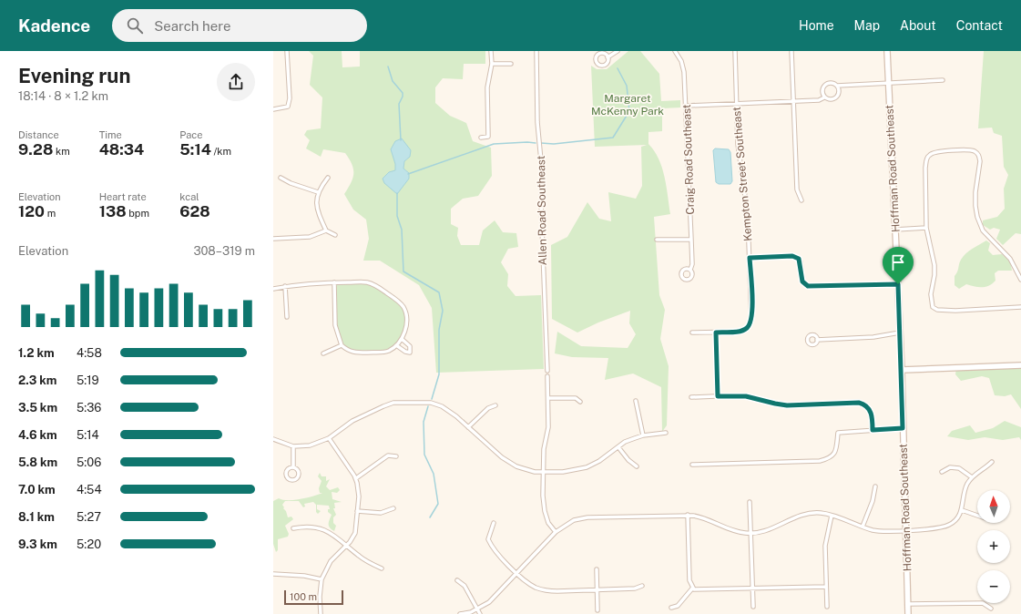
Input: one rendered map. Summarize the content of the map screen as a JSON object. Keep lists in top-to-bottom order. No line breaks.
{"streets":{"street":["Craig Road Southeast","Hoffman Road Southeast","Kempton Street Southeast","Allen Road Southeast"]},"parks":["Margaret McKenny Park"],"scale_bar":"100 m","north":"top","page":{"header":"Kadence","search":"Search here","nav":["Home","Map","About","Contact"],"heading":["Evening run","18:14 · 8 × 1.2 km"],"stats":[["Distance","9.28 km"],["Time","48:34"],["Pace","5:14 /km"],["Elevation","120 m"],["Heart rate","138 bpm"],["kcal","628"]],"chart":["Elevation","308–319 m"],"list":[{"name":"1.2 km","note":"4:58"},{"name":"2.3 km","note":"5:19"},{"name":"3.5 km","note":"5:36"},{"name":"4.6 km","note":"5:14"},{"name":"5.8 km","note":"5:06"},{"name":"7.0 km","note":"4:54"},{"name":"8.1 km","note":"5:27"},{"name":"9.3 km","note":"5:20"}],"map_buttons":["+","−"],"scale":"100 m"}}
